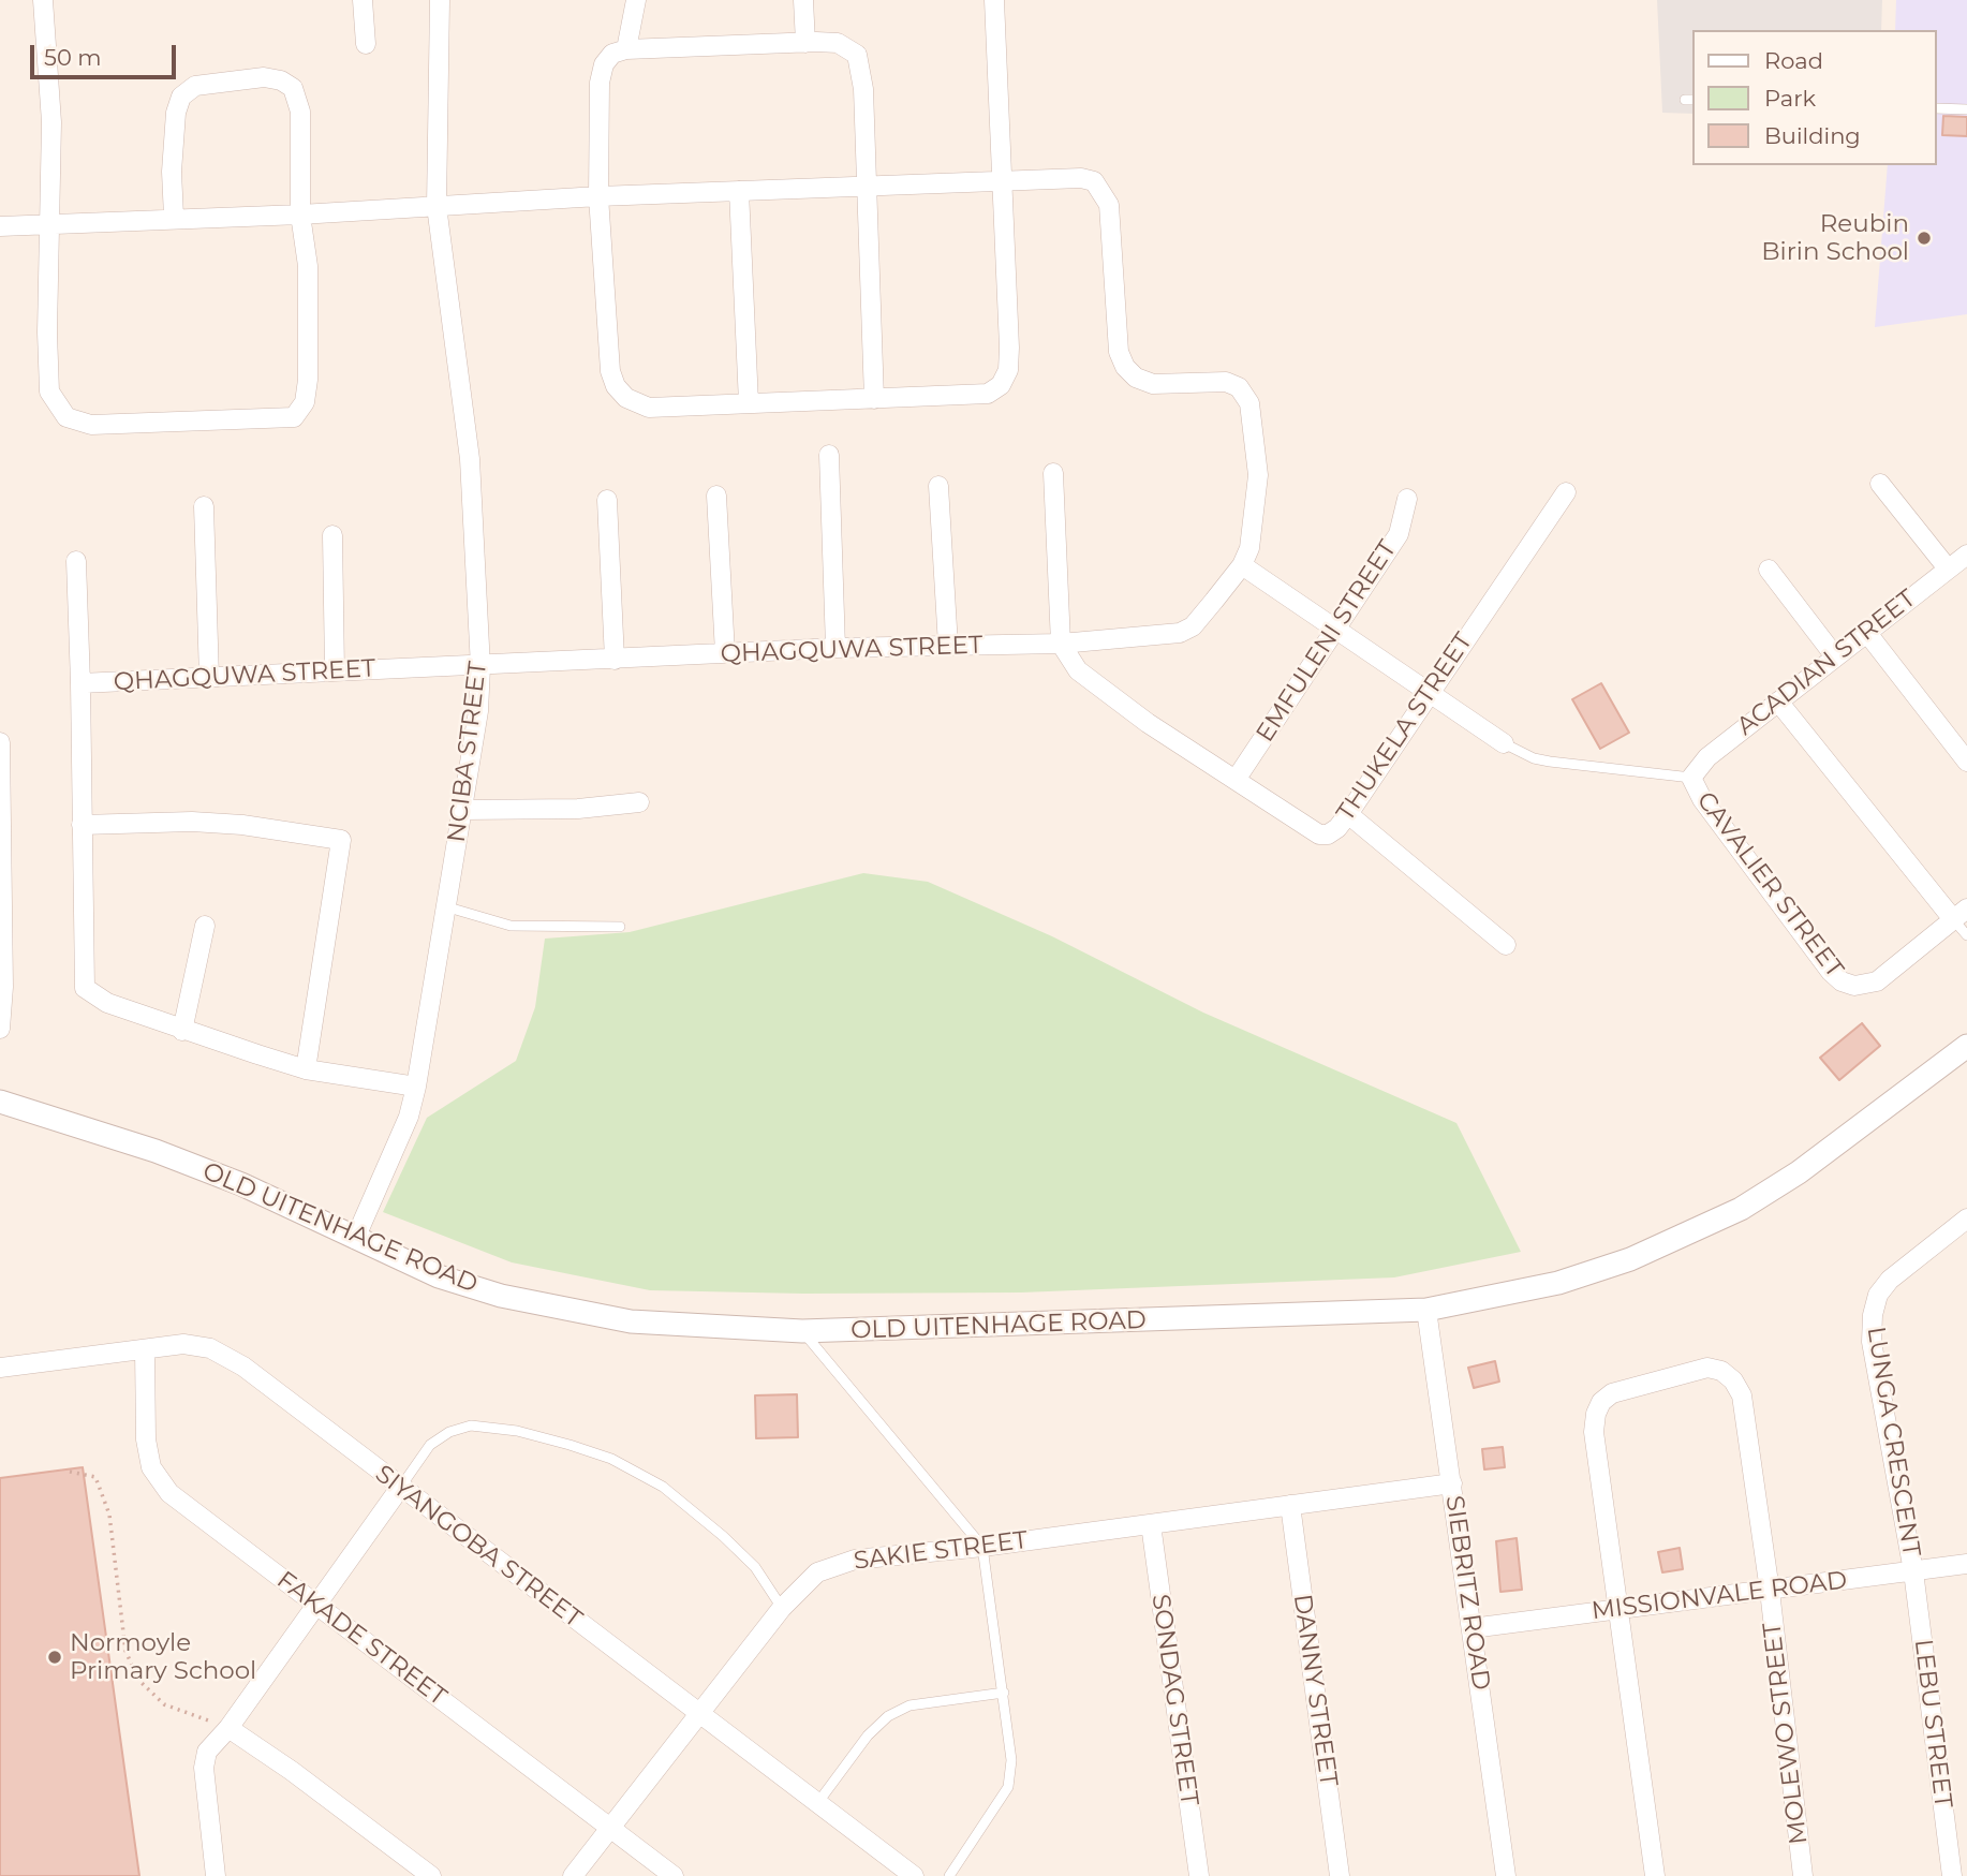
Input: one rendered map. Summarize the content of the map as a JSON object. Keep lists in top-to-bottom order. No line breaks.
{"streets":{"street":["EMFULENI STREET","QHAGQUWA STREET","ACADIAN STREET","THUKELA STREET","NCIBA STREET","CAVALIER STREET","OLD UITENHAGE ROAD","LUNGA CRESCENT","SIYANGOBA STREET","SAKIE STREET","SIEBRITZ ROAD","MISSIONVALE ROAD","FAKADE STREET","DANNY STREET","SONDAG STREET","LEBU STREET","MOLEWO STREET"]},"crossings":[["EMFULENI STREET","THUKELA STREET"],["QHAGQUWA STREET","THUKELA STREET"],["QHAGQUWA STREET","NCIBA STREET"],["ACADIAN STREET","CAVALIER STREET"],["NCIBA STREET","OLD UITENHAGE ROAD"],["OLD UITENHAGE ROAD","SIEBRITZ ROAD"],["LUNGA CRESCENT","MISSIONVALE ROAD"],["LUNGA CRESCENT","LEBU STREET"],["SIYANGOBA STREET","SAKIE STREET"],["SIYANGOBA STREET","FAKADE STREET"],["SAKIE STREET","SIEBRITZ ROAD"],["SAKIE STREET","FAKADE STREET"],["SAKIE STREET","DANNY STREET"],["SAKIE STREET","SONDAG STREET"],["SIEBRITZ ROAD","MISSIONVALE ROAD"],["MISSIONVALE ROAD","LEBU STREET"],["MISSIONVALE ROAD","MOLEWO STREET"]],"places":["Reubin Birin School","Normoyle Primary School"],"legend":["Road","Park","Building"],"scale_bar":"50 m"}
